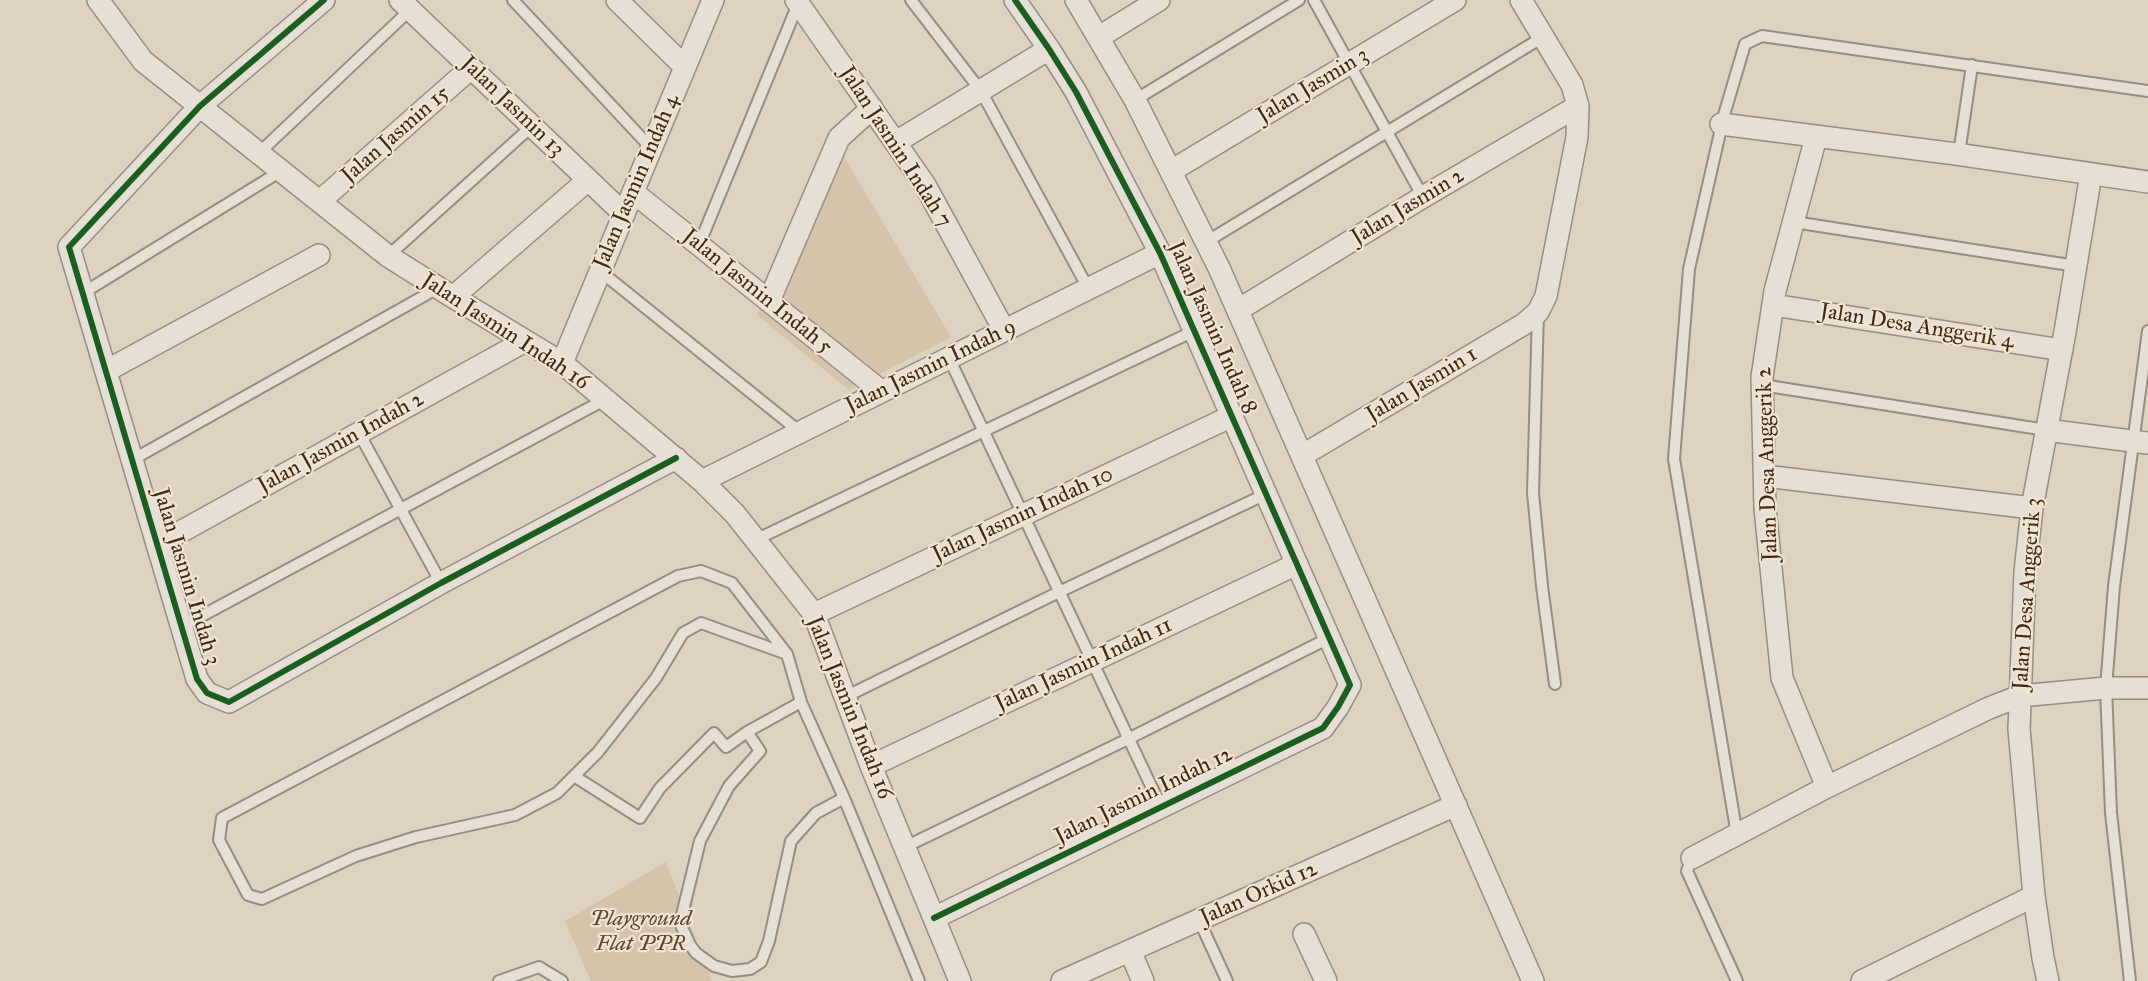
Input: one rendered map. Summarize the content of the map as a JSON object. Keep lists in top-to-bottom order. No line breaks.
{"streets":{"street":["Jalan Jasmin 3","Jalan Jasmin 13","Jalan Jasmin 15","Jalan Jasmin Indah 7","Jalan Jasmin Indah 4","Jalan Jasmin 2","Jalan Jasmin Indah 5","Jalan Desa Anggerik 4","Jalan Jasmin Indah 8","Jalan Jasmin Indah 16","Jalan Jasmin Indah 9","Jalan Jasmin 1","Jalan Jasmin Indah 2","Jalan Desa Anggerik 2","Jalan Jasmin Indah 10","Jalan Jasmin Indah 3","Jalan Desa Anggerik 3","Jalan Jasmin Indah 11","Jalan Jasmin Indah 12","Jalan Orkid 12"]},"crossings":[["Jalan Jasmin 13","Jalan Jasmin 15"],["Jalan Jasmin 13","Jalan Jasmin Indah 4"],["Jalan Jasmin 15","Jalan Jasmin Indah 16"],["Jalan Jasmin Indah 7","Jalan Jasmin Indah 9"],["Jalan Jasmin Indah 4","Jalan Jasmin Indah 5"],["Jalan Jasmin Indah 4","Jalan Jasmin Indah 16"],["Jalan Jasmin Indah 5","Jalan Jasmin Indah 9"],["Jalan Desa Anggerik 4","Jalan Desa Anggerik 2"],["Jalan Desa Anggerik 4","Jalan Desa Anggerik 3"],["Jalan Jasmin Indah 8","Jalan Jasmin Indah 9"],["Jalan Jasmin Indah 8","Jalan Jasmin Indah 10"],["Jalan Jasmin Indah 8","Jalan Jasmin Indah 11"],["Jalan Jasmin Indah 8","Jalan Jasmin Indah 12"],["Jalan Jasmin Indah 16","Jalan Jasmin Indah 9"],["Jalan Jasmin Indah 16","Jalan Jasmin Indah 2"],["Jalan Jasmin Indah 16","Jalan Jasmin Indah 10"],["Jalan Jasmin Indah 16","Jalan Jasmin Indah 3"],["Jalan Jasmin Indah 16","Jalan Jasmin Indah 11"],["Jalan Jasmin Indah 16","Jalan Jasmin Indah 12"],["Jalan Jasmin Indah 2","Jalan Jasmin Indah 3"]],"parks":["Playground Flat PPR"]}
